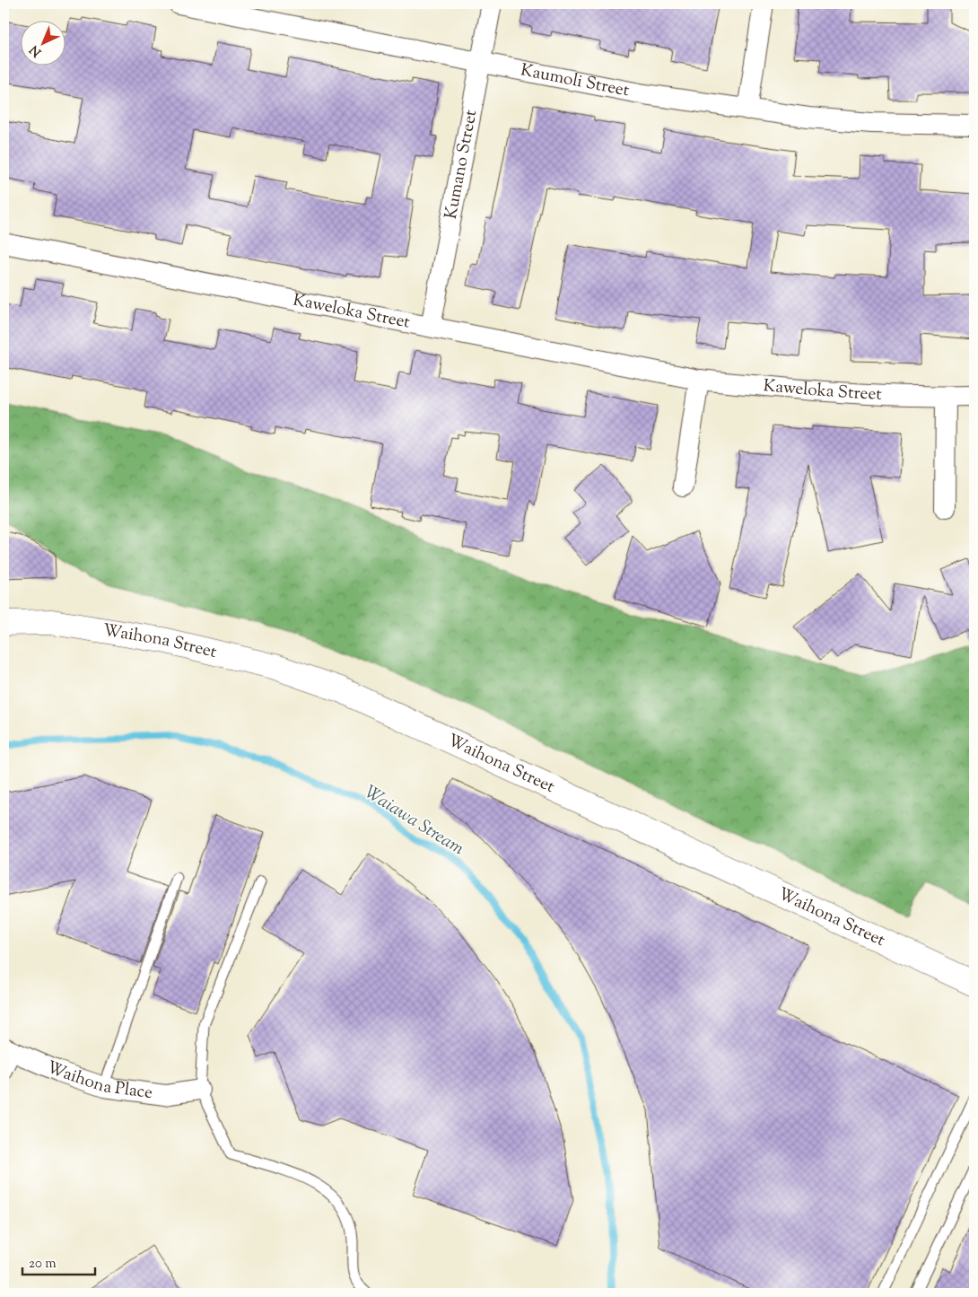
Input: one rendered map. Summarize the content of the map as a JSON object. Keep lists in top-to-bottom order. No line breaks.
{"streets":{"street":["Kaumoli Street","Kumano Street","Kaweloka Street","Waihona Street","Waihona Place"]},"crossings":[["Kaumoli Street","Kumano Street"],["Kumano Street","Kaweloka Street"]],"water":["Waiawa Stream"],"scale_bar":"20 m","north":"bottom left"}
